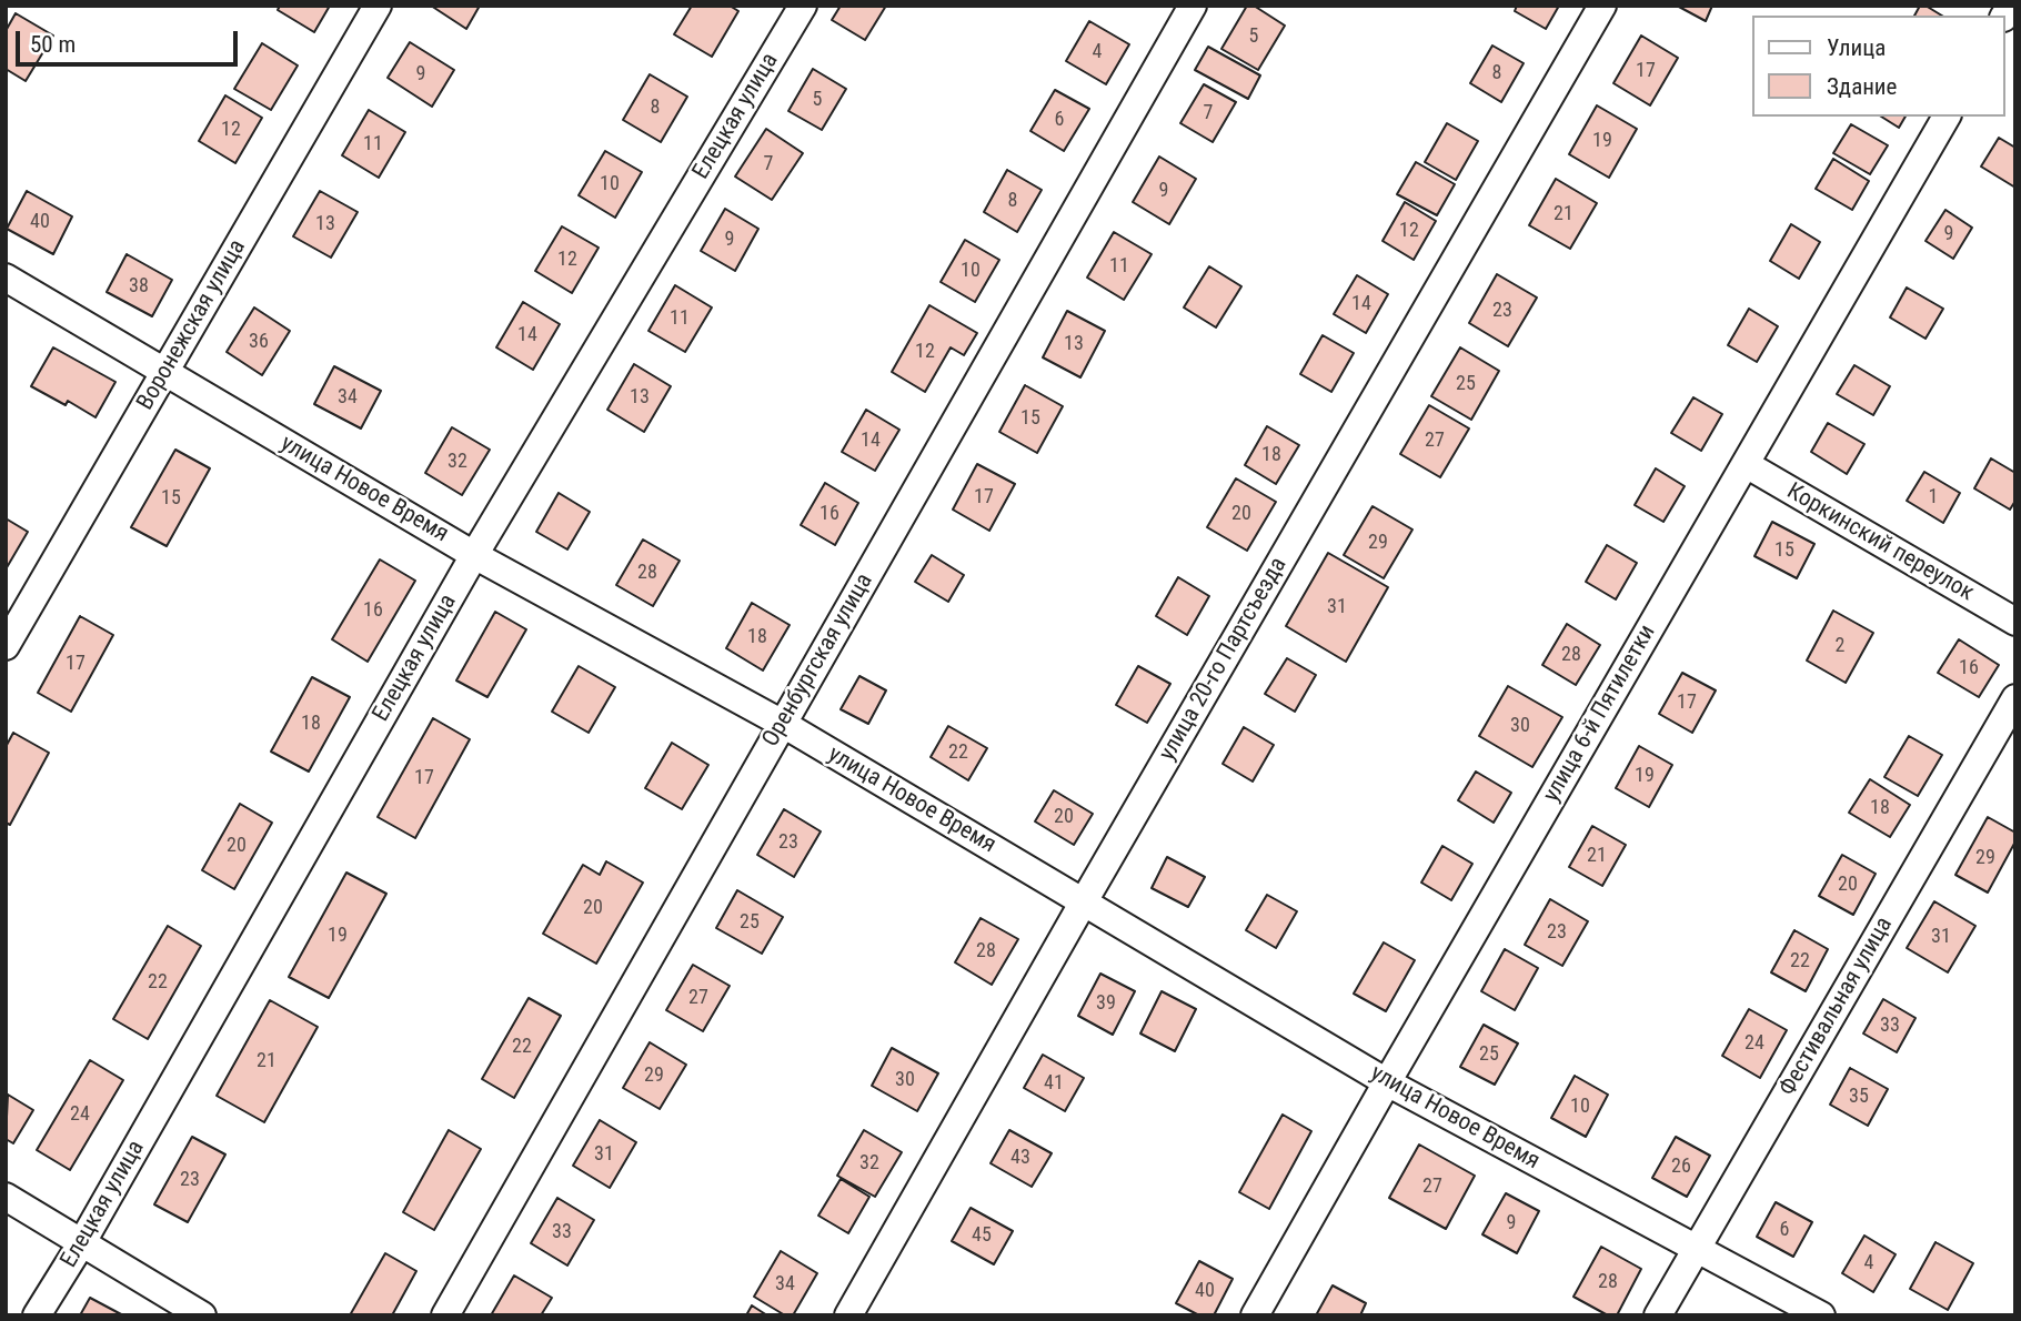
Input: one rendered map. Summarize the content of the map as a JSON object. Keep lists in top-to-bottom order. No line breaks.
{"streets":{"street":["Елецкая улица","Воронежская улица","улица Новое Время","Коркинский переулок","улица 20-го Партсъезда","Оренбургская улица","улица 6-й Пятилетки","Фестивальная улица"]},"crossings":[["Елецкая улица","улица Новое Время"],["Воронежская улица","улица Новое Время"],["улица Новое Время","улица 20-го Партсъезда"],["улица Новое Время","Оренбургская улица"],["улица Новое Время","улица 6-й Пятилетки"],["улица Новое Время","Фестивальная улица"],["Коркинский переулок","улица 6-й Пятилетки"]],"house_numbers":["5","4","17","8","9","5","8","7","6","12","19","11","7","10","9","8","21","40","13","12","9","9","12","11","10","38","14","23","11","14","36","13","12","25","34","13","15","14","27","18","32","17","1","15","16","20","29","15","28","31","16","18","2","28","17","16","17","18","30","22","19","17","18","20","23","20","21","29","20","20","25","23","19","31","28","22","22","27","39","33","24","22","25","21","29","30","41","35","10","24","31","43","32","26","23","27","9","6","33","45","4","28","34","40"],"legend":["Улица","Здание"],"scale_bar":"50 m"}
